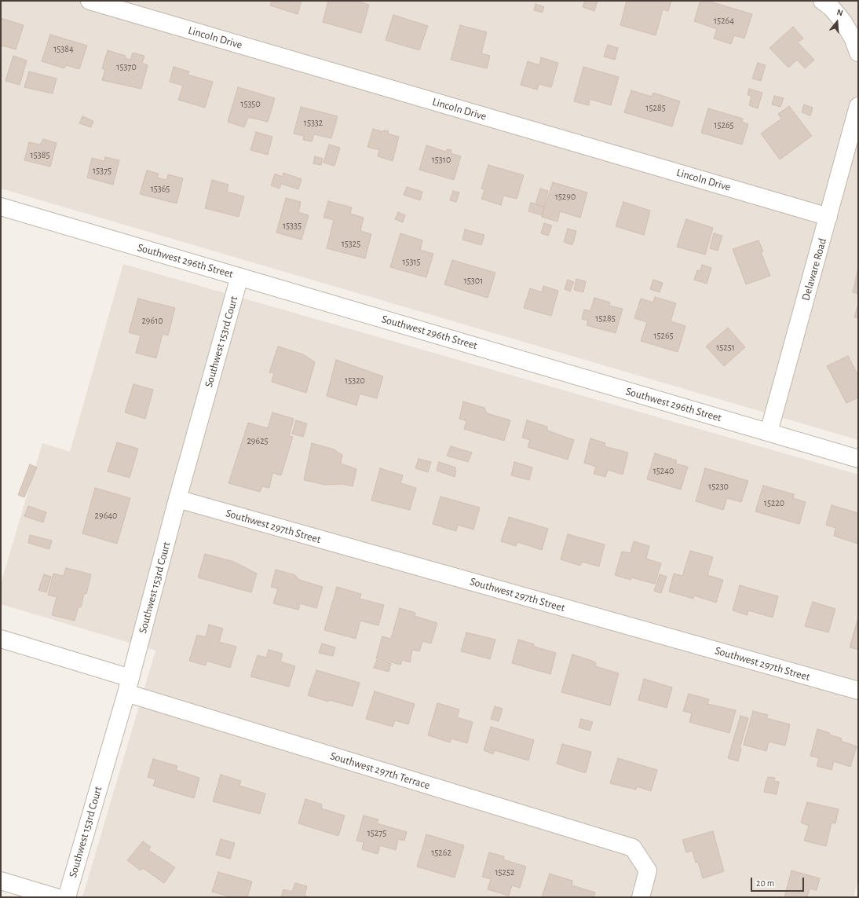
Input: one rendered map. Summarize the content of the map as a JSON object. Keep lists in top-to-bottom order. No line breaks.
{"streets":{"street":["Lincoln Drive","Southwest 296th Street","Delaware Road","Southwest 153rd Court","Southwest 297th Street","Southwest 297th Terrace"]},"crossings":[["Lincoln Drive","Delaware Road"],["Southwest 296th Street","Delaware Road"],["Southwest 296th Street","Southwest 153rd Court"],["Southwest 153rd Court","Southwest 297th Street"],["Southwest 153rd Court","Southwest 297th Terrace"]],"house_numbers":["15264","15384","15370","15350","15285","15332","15265","15385","15310","15375","15365","15290","15335","15325","15315","15301","15285","29610","15265","15251","15320","29625","15240","15230","15220","29640","15275","15262","15252"],"scale_bar":"20 m","north":"top"}
